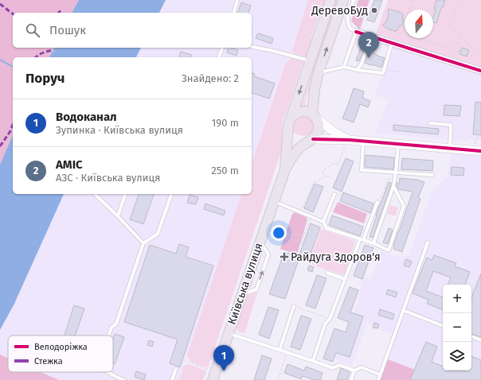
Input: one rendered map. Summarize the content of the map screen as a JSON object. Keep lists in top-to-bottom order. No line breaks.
{"streets":{"main road":["Київська вулиця"]},"places":{"other":["ДеревоБуд"],"health":["Райдуга Здоров'я"]},"legend":["Велодоріжка","Стежка"],"north":"top","page":{"search":"Пошук","pins":["2","1"],"heading":["Поруч","Знайдено: 2"],"list":[{"mark":"1","name":"Водоканал","note":"Зупинка · Київська вулиця","value":"190 m"},{"mark":"2","name":"АМІС","note":"АЗС · Київська вулиця","value":"250 m"}],"map_buttons":["+","−"]}}
